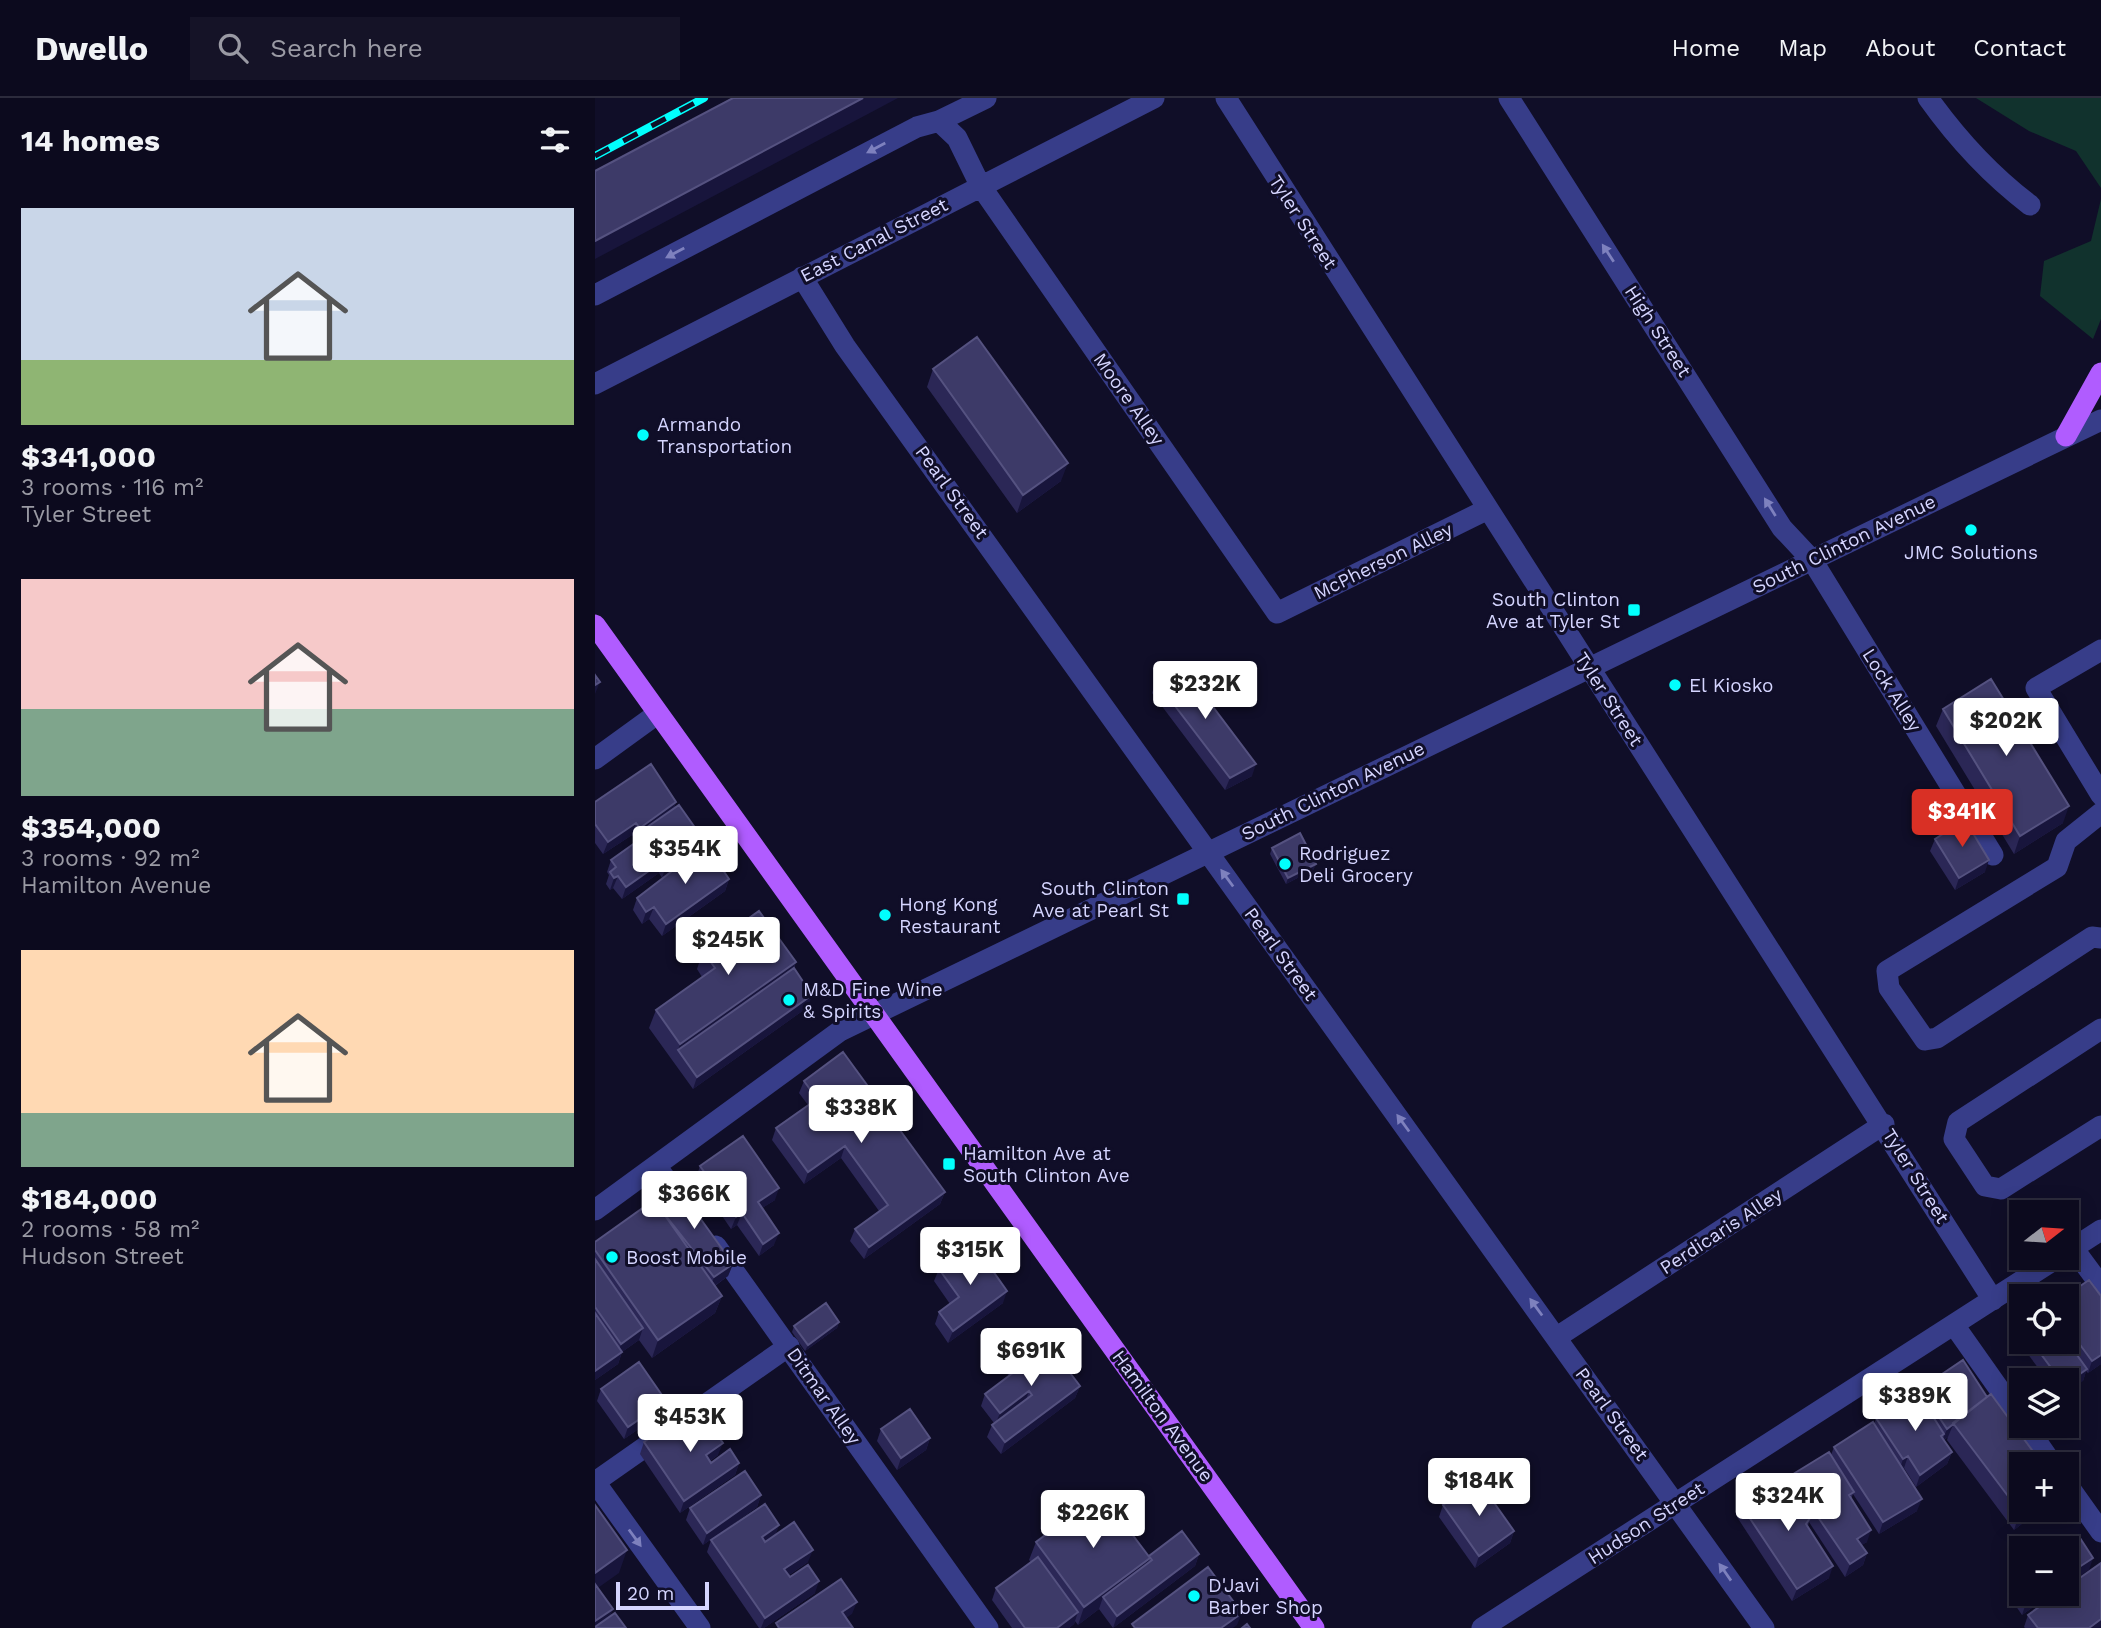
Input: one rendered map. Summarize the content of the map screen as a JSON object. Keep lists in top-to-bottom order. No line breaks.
{"streets":{"main road":["Hamilton Avenue"],"street":["Tyler Street","East Canal Street","High Street","Moore Alley","Pearl Street","South Clinton Avenue","McPherson Alley","Lock Alley","Perdicaris Alley","Ditmar Alley","Hudson Street"]},"crossings":[["Tyler Street","South Clinton Avenue"],["Tyler Street","McPherson Alley"],["Tyler Street","Perdicaris Alley"],["Tyler Street","Hudson Street"],["East Canal Street","Moore Alley"],["East Canal Street","Pearl Street"],["High Street","South Clinton Avenue"],["High Street","Lock Alley"],["Moore Alley","McPherson Alley"],["Pearl Street","South Clinton Avenue"],["Pearl Street","Perdicaris Alley"],["Pearl Street","Hudson Street"],["South Clinton Avenue","Lock Alley"],["South Clinton Avenue","Ditmar Alley"],["South Clinton Avenue","Hamilton Avenue"]],"one_way":["High Street","Pearl Street"],"places":{"other":["Armando Transportation","JMC Solutions","El Kiosko","Rodriguez Deli Grocery","Hong Kong Restaurant","M&D Fine Wine & Spirits","Boost Mobile","D'Javi Barber Shop"],"transit":["South Clinton Ave at Tyler St","South Clinton Ave at Pearl St","Hamilton Ave at South Clinton Ave"]},"scale_bar":"20 m","north":"right","page":{"header":"Dwello","search":"Search here","nav":["Home","Map","About","Contact"],"heading":"14 homes","list":[{"name":"$341,000","note":"3 rooms · 116 m² · Tyler Street"},{"name":"$354,000","note":"3 rooms · 92 m² · Hamilton Avenue"},{"name":"$184,000","note":"2 rooms · 58 m² · Hudson Street"}],"price":["$232K","$202K","$341K","$354K","$245K","$338K","$366K","$315K","$691K","$389K","$453K","$184K","$324K","$226K"],"map_buttons":["+","−"],"scale":"20 m"}}
